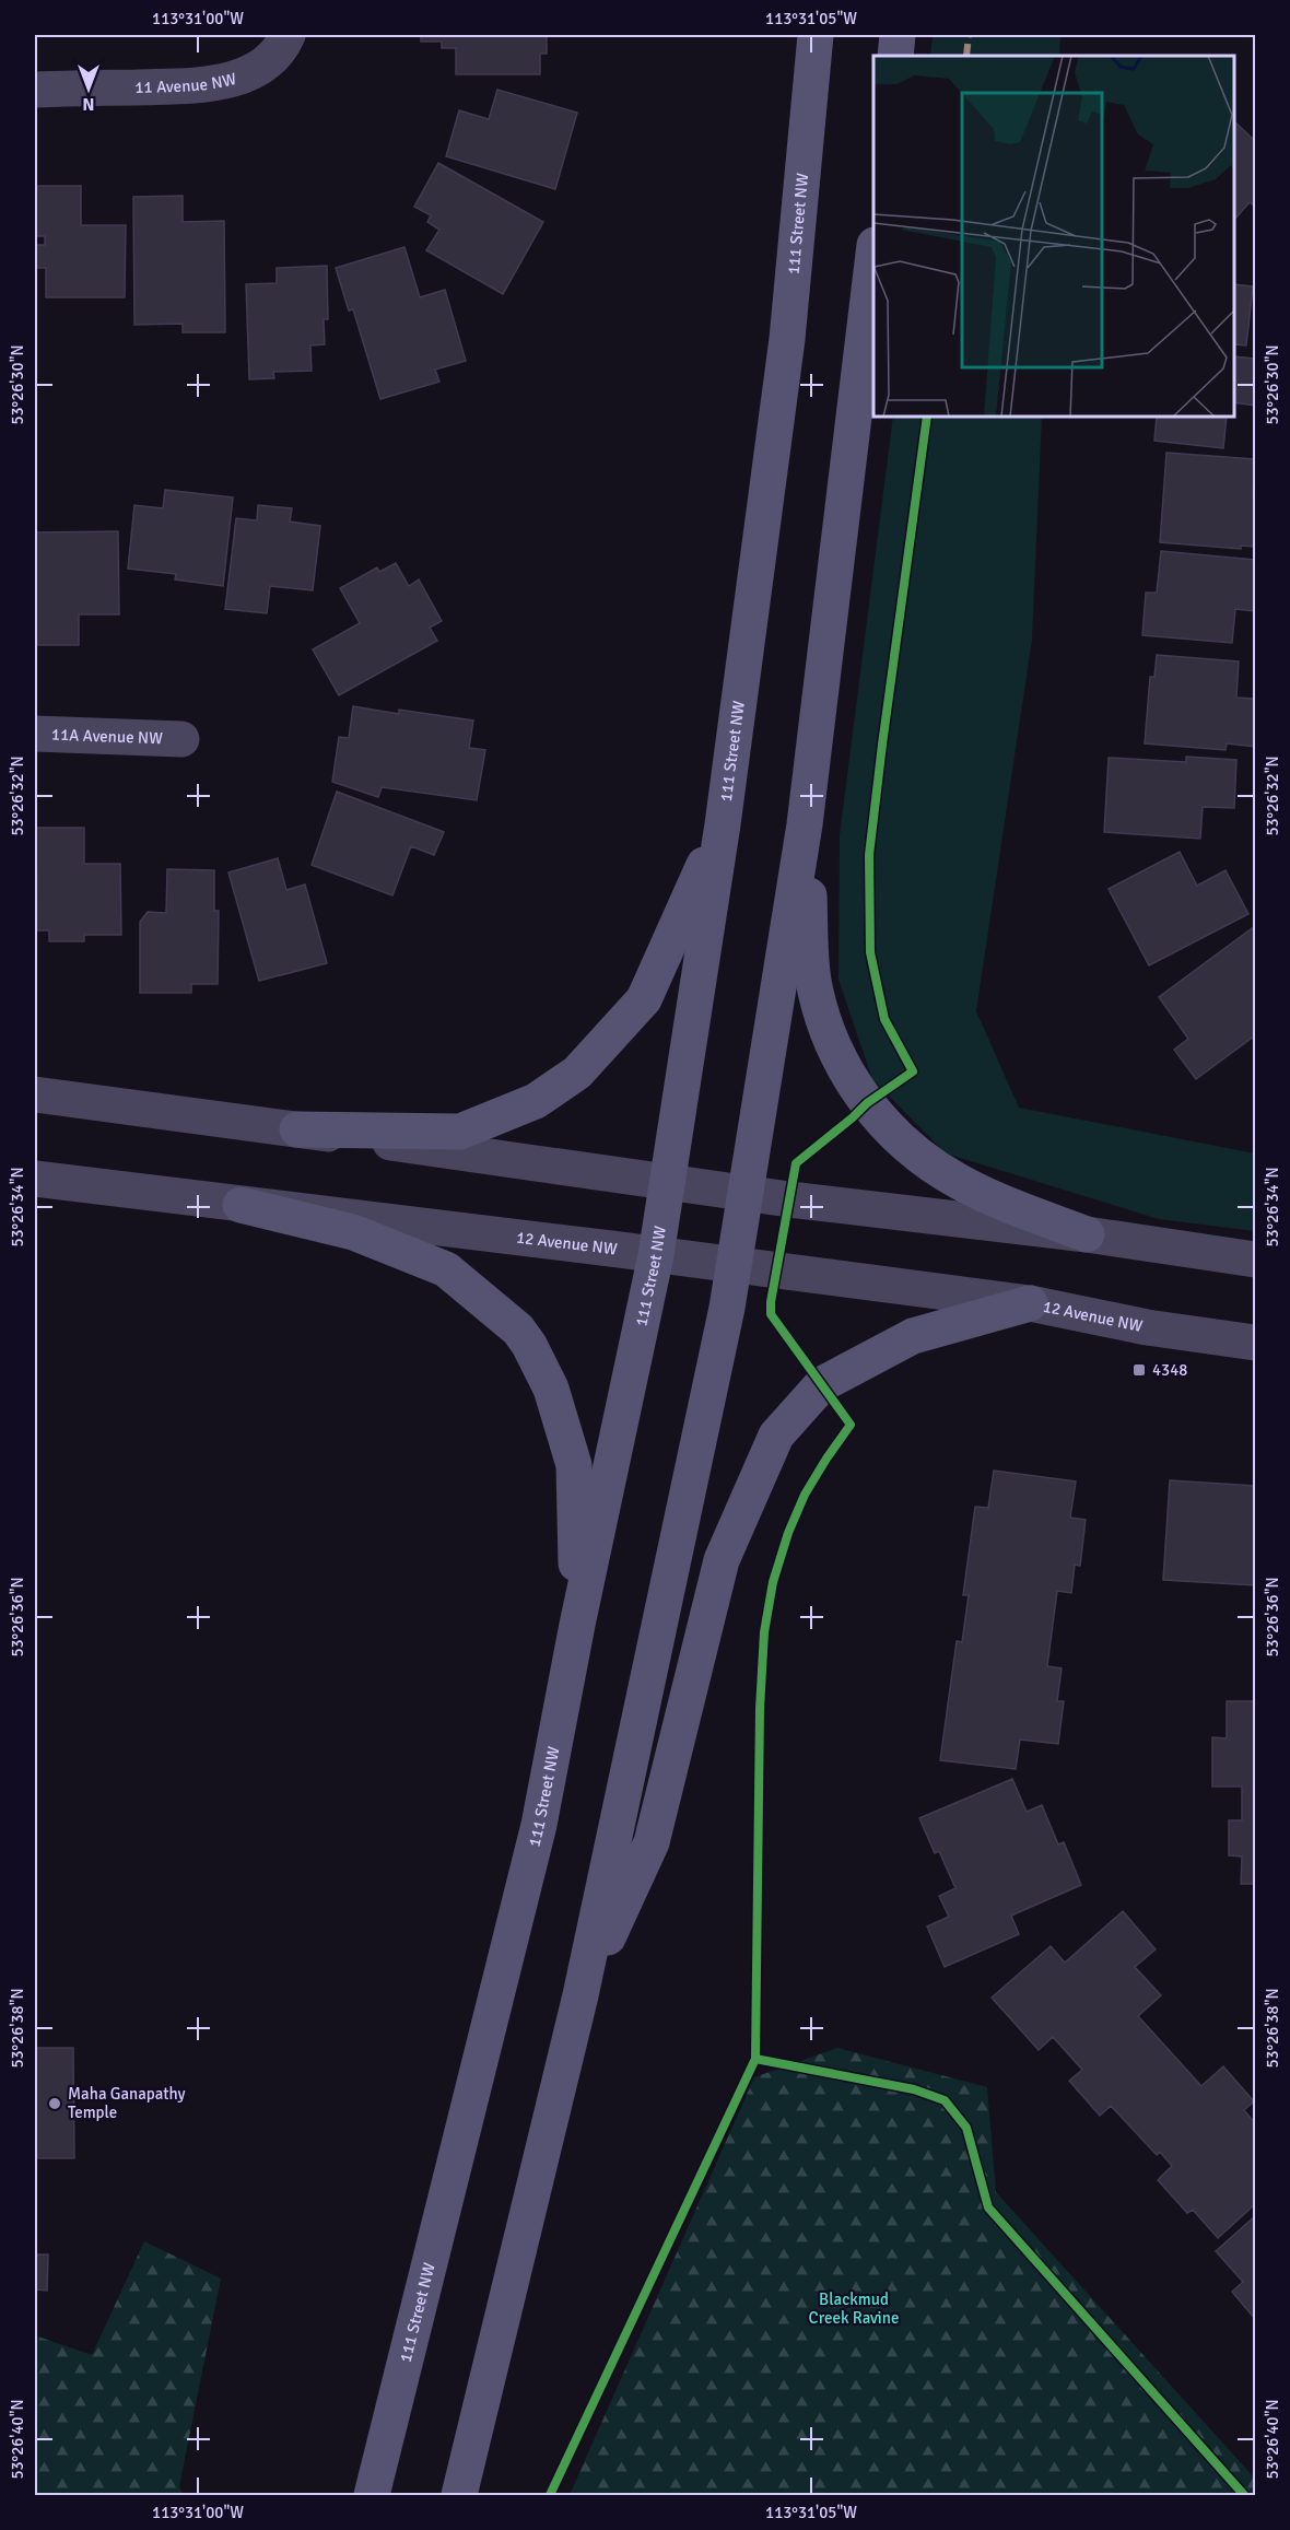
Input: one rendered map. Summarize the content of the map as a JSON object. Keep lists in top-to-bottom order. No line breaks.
{"streets":{"main road":["111 Street NW"],"street":["11 Avenue NW","11A Avenue NW","12 Avenue NW"]},"crossings":[["111 Street NW","12 Avenue NW"]],"parks":["Blackmud Creek Ravine"],"places":{"transit":["4348"],"other":["Maha Ganapathy Temple"]},"north":"bottom","coordinates":["113°31'00\"W","113°31'05\"W","53°26'30\"N","53°26'32\"N","53°26'34\"N","53°26'36\"N","53°26'38\"N","53°26'40\"N"]}
